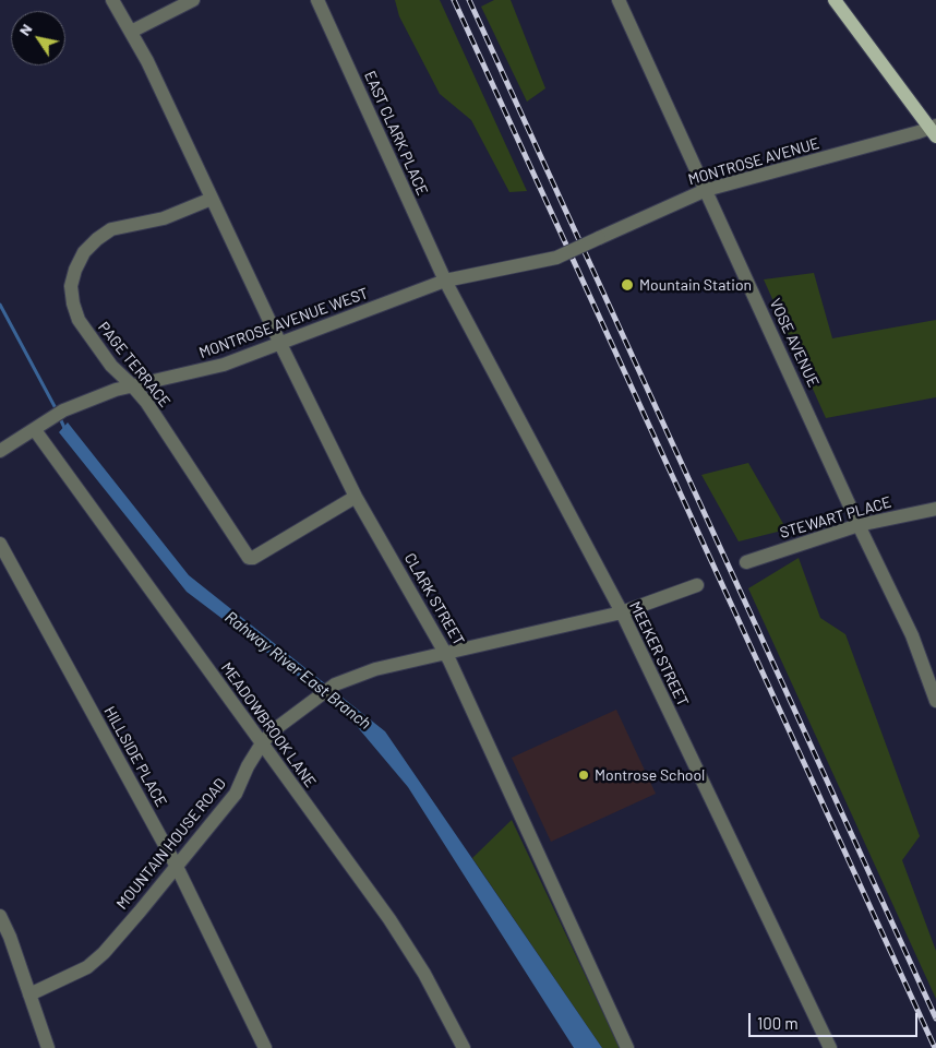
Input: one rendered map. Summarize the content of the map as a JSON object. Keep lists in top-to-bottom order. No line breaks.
{"streets":{"street":["EAST CLARK PLACE","MONTROSE AVENUE","MONTROSE AVENUE WEST","VOSE AVENUE","PAGE TERRACE","STEWART PLACE","CLARK STREET","MEEKER STREET","MEADOWBROOK LANE","HILLSIDE PLACE","MOUNTAIN HOUSE ROAD"]},"crossings":[["EAST CLARK PLACE","MONTROSE AVENUE WEST"],["EAST CLARK PLACE","MEEKER STREET"],["MONTROSE AVENUE","MONTROSE AVENUE WEST"],["MONTROSE AVENUE","VOSE AVENUE"],["MONTROSE AVENUE WEST","PAGE TERRACE"],["MONTROSE AVENUE WEST","CLARK STREET"],["MONTROSE AVENUE WEST","MEEKER STREET"],["MONTROSE AVENUE WEST","MEADOWBROOK LANE"],["VOSE AVENUE","STEWART PLACE"],["PAGE TERRACE","CLARK STREET"],["CLARK STREET","MOUNTAIN HOUSE ROAD"],["MEEKER STREET","MOUNTAIN HOUSE ROAD"],["MEADOWBROOK LANE","MOUNTAIN HOUSE ROAD"],["HILLSIDE PLACE","MOUNTAIN HOUSE ROAD"]],"water":["Rahway River East Branch"],"places":["Mountain Station","Montrose School"],"scale_bar":"100 m","north":"top left"}
